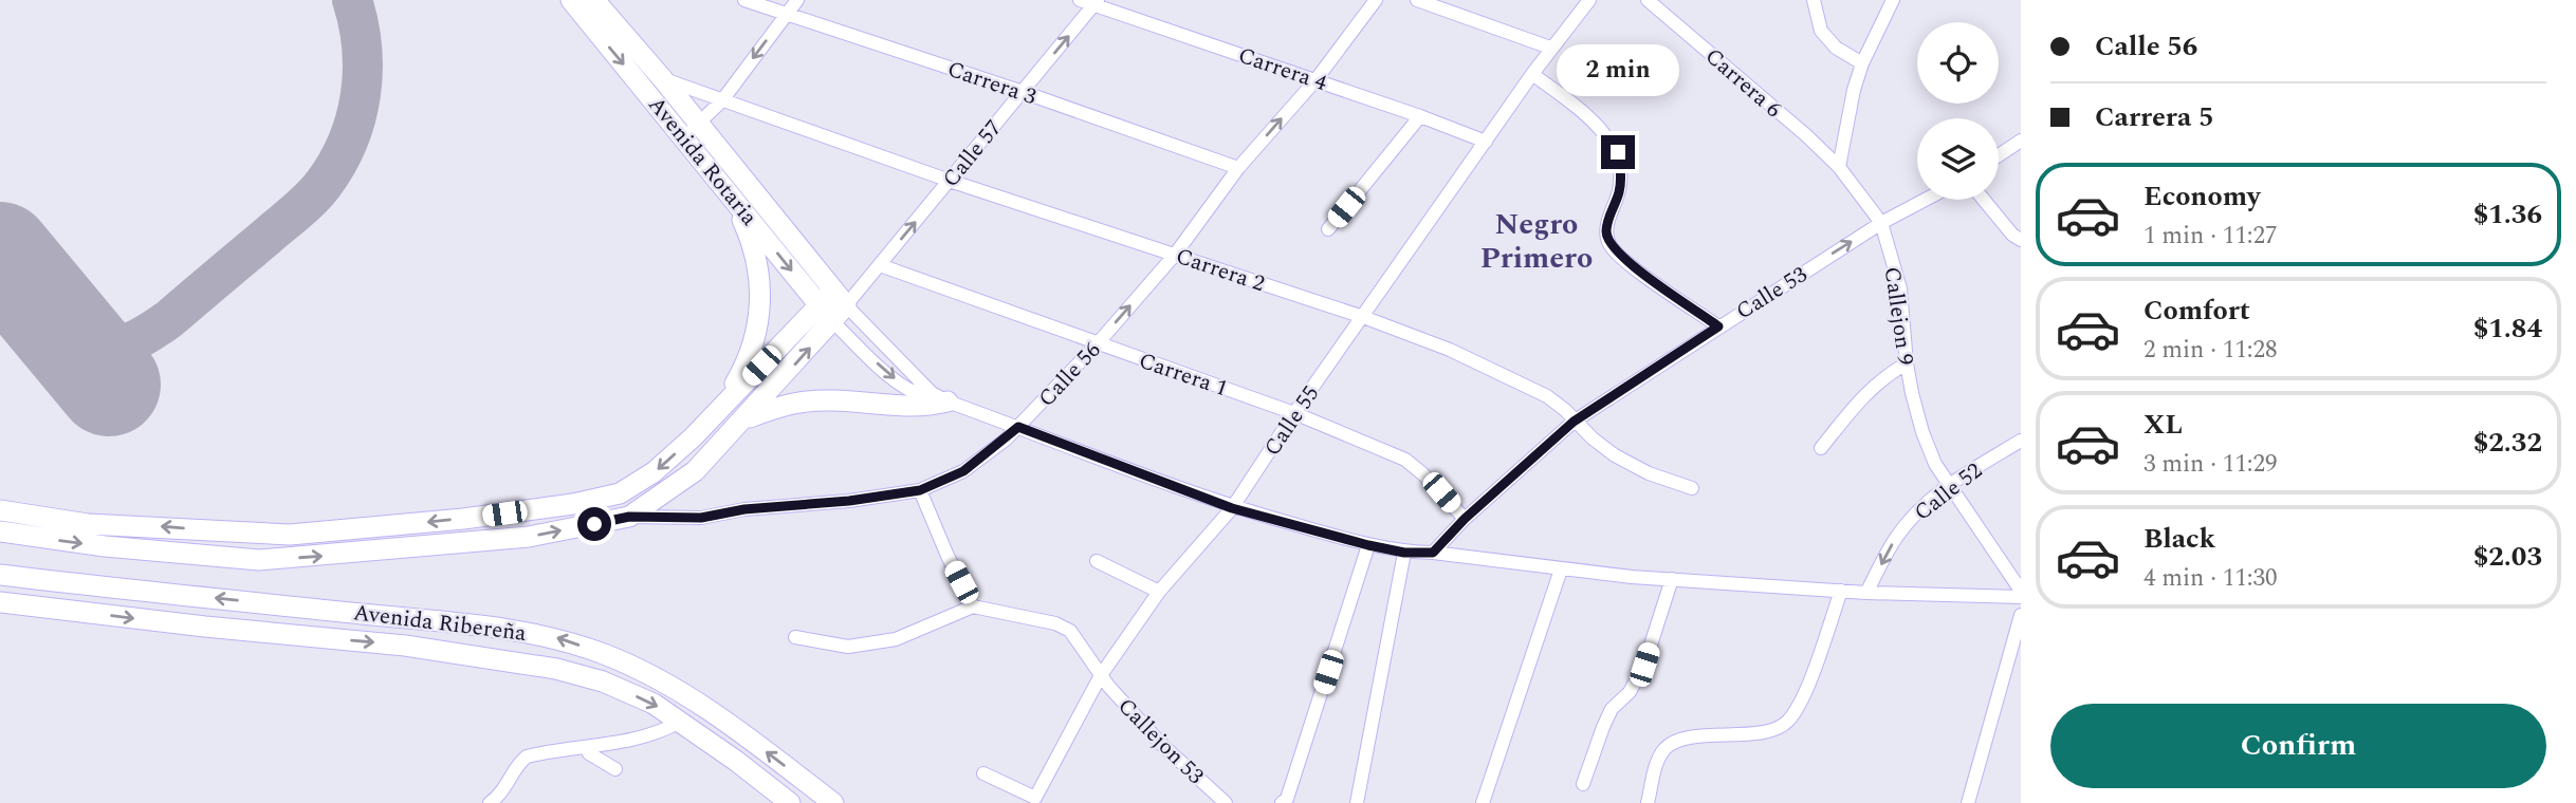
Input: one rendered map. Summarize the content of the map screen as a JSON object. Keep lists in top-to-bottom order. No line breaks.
{"streets":{"main road":["Avenida Rotaria","Avenida Ribereña"],"street":["Carrera 4","Carrera 3","Carrera 6","Calle 57","Carrera 2","Calle 53","Callejon 9","Calle 56","Carrera 1","Calle 55","Calle 52","Callejon 53"]},"crossings":[["Carrera 4","Calle 57"],["Carrera 4","Calle 56"],["Carrera 4","Calle 55"],["Carrera 3","Calle 57"],["Carrera 3","Calle 56"],["Carrera 6","Callejon 9"],["Calle 57","Avenida Rotaria"],["Calle 57","Carrera 2"],["Calle 57","Carrera 1"],["Avenida Rotaria","Carrera 2"],["Carrera 2","Calle 53"],["Carrera 2","Calle 56"],["Carrera 2","Calle 55"],["Calle 53","Callejon 9"],["Calle 53","Carrera 1"],["Callejon 9","Calle 52"],["Calle 56","Carrera 1"],["Carrera 1","Calle 55"],["Calle 55","Callejon 53"]],"one_way":["Calle 57","Calle 52"],"districts":["Negro Primero"],"page":{"banner":["Calle 56","Carrera 5"],"bubble":"2 min","list":[{"name":"Economy","note":"1 min · 11:27","value":"$1.36"},{"name":"Comfort","note":"2 min · 11:28","value":"$1.84"},{"name":"XL","note":"3 min · 11:29","value":"$2.32"},{"name":"Black","note":"4 min · 11:30","value":"$2.03"}],"buttons":"Confirm"}}
